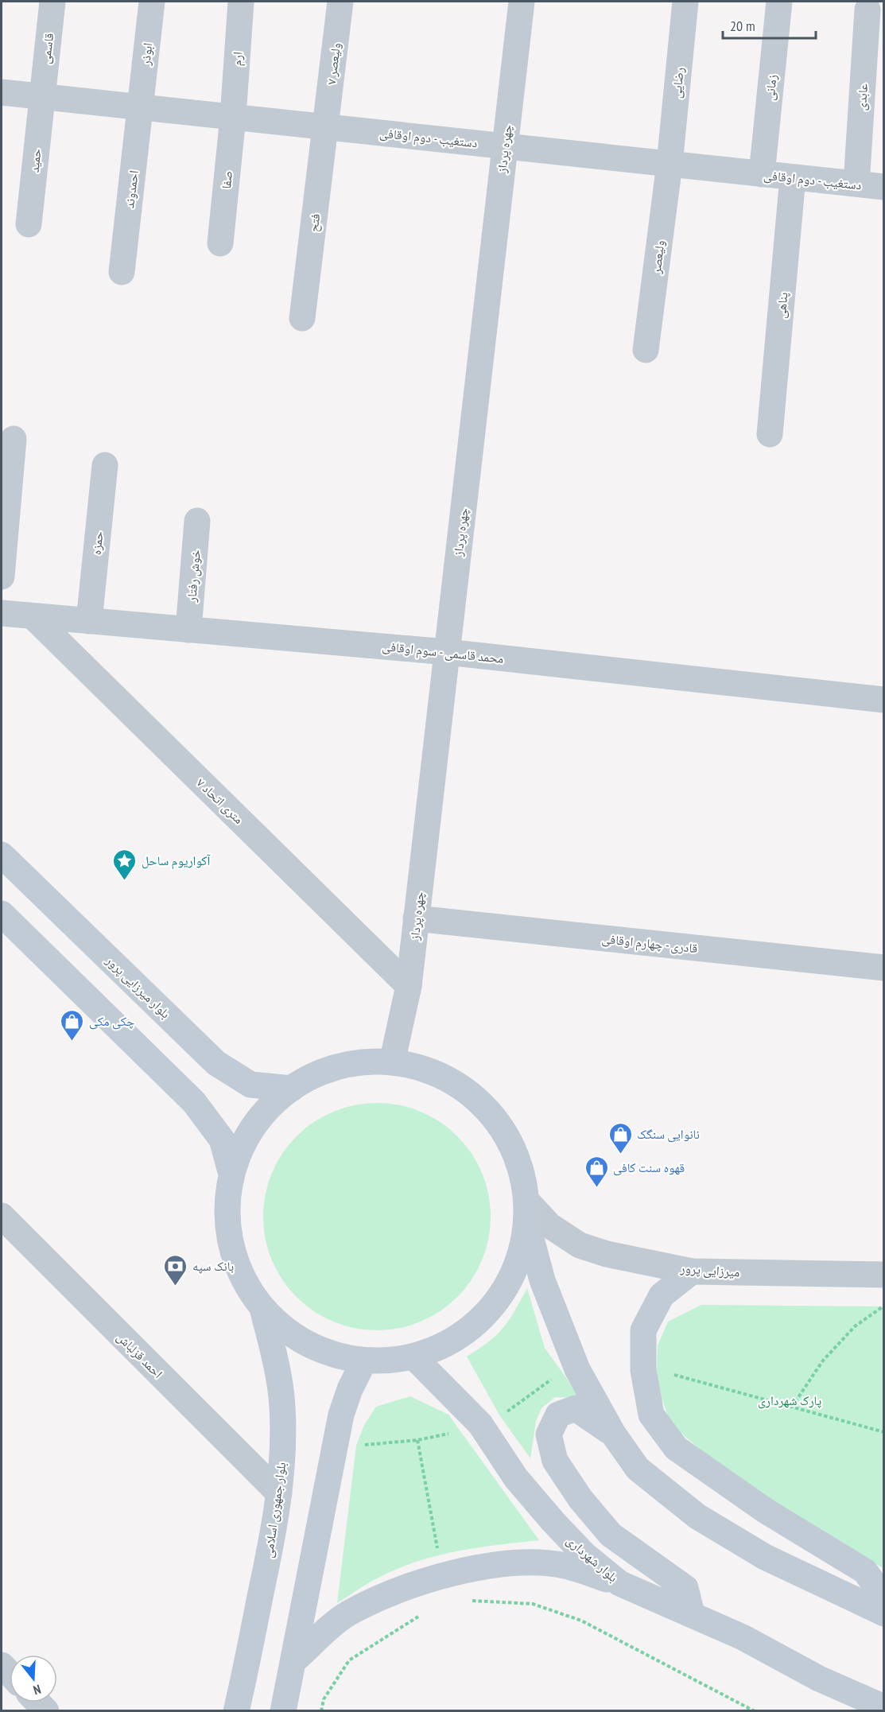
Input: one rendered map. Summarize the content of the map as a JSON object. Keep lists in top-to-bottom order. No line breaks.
{"streets":{"main road":["بلوار میرزایی پرور","بلوار جمهوری اسلامی","بلوار شهرداری"],"street":["قاسمی","ابوذر","ارم","ولیعصر ۷","رضایی","زمانی","عابدی","دستغیب - دوم اوقافی","چهره پرداز","حمید","صفا","احمدوند","فتح","ولیعصر","پناهی","حمزه","خوش رفتار","محمد قاسمی - سوم اوقافی","۷ متری اتحاد","قادری - چهارم اوقافی","میرزایی پرور","احمد قزلباش"]},"crossings":[["قاسمی","دستغیب - دوم اوقافی"],["قاسمی","حمید"],["ابوذر","دستغیب - دوم اوقافی"],["ابوذر","احمدوند"],["ارم","دستغیب - دوم اوقافی"],["ارم","صفا"],["ولیعصر ۷","دستغیب - دوم اوقافی"],["ولیعصر ۷","فتح"],["رضایی","دستغیب - دوم اوقافی"],["رضایی","ولیعصر"],["زمانی","دستغیب - دوم اوقافی"],["عابدی","دستغیب - دوم اوقافی"],["دستغیب - دوم اوقافی","چهره پرداز"],["دستغیب - دوم اوقافی","حمید"],["دستغیب - دوم اوقافی","صفا"],["دستغیب - دوم اوقافی","احمدوند"],["دستغیب - دوم اوقافی","فتح"],["دستغیب - دوم اوقافی","ولیعصر"],["دستغیب - دوم اوقافی","پناهی"],["چهره پرداز","محمد قاسمی - سوم اوقافی"],["چهره پرداز","۷ متری اتحاد"],["چهره پرداز","قادری - چهارم اوقافی"],["حمزه","محمد قاسمی - سوم اوقافی"],["خوش رفتار","محمد قاسمی - سوم اوقافی"],["محمد قاسمی - سوم اوقافی","۷ متری اتحاد"],["احمد قزلباش","بلوار جمهوری اسلامی"]],"parks":["پارک شهرداری"],"places":{"place":["آکواریوم ساحل"],"shop":["چکی مکی","نانوایی سنگک","قهوه سنت کافی"],"bank":["بانک سپه"]},"scale_bar":"20 m","north":"bottom"}
